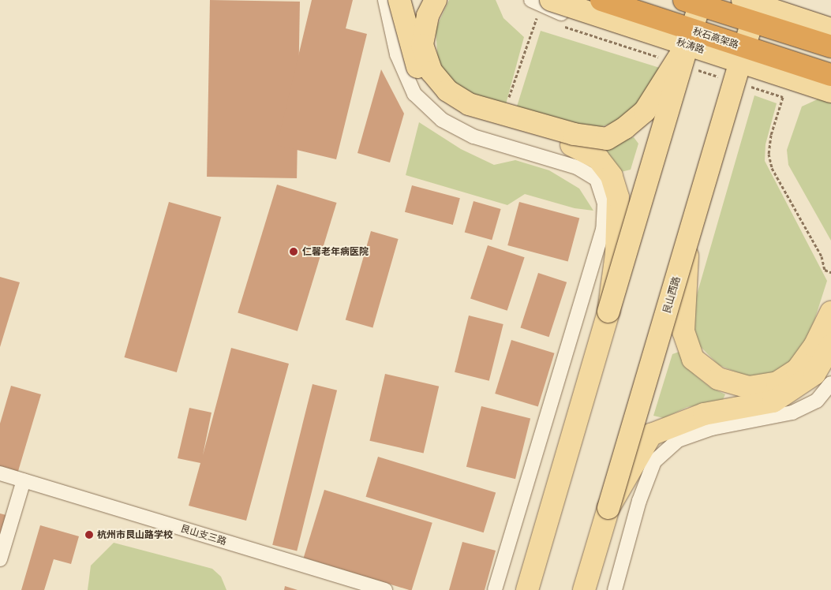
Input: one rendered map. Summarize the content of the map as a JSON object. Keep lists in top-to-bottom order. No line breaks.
{"streets":{"highway":["秋石高架路"],"main road":["秋涛路","艮山西路"],"street":["艮山支三路"]},"places":["仁馨老年病医院","杭州市艮山路学校"]}
